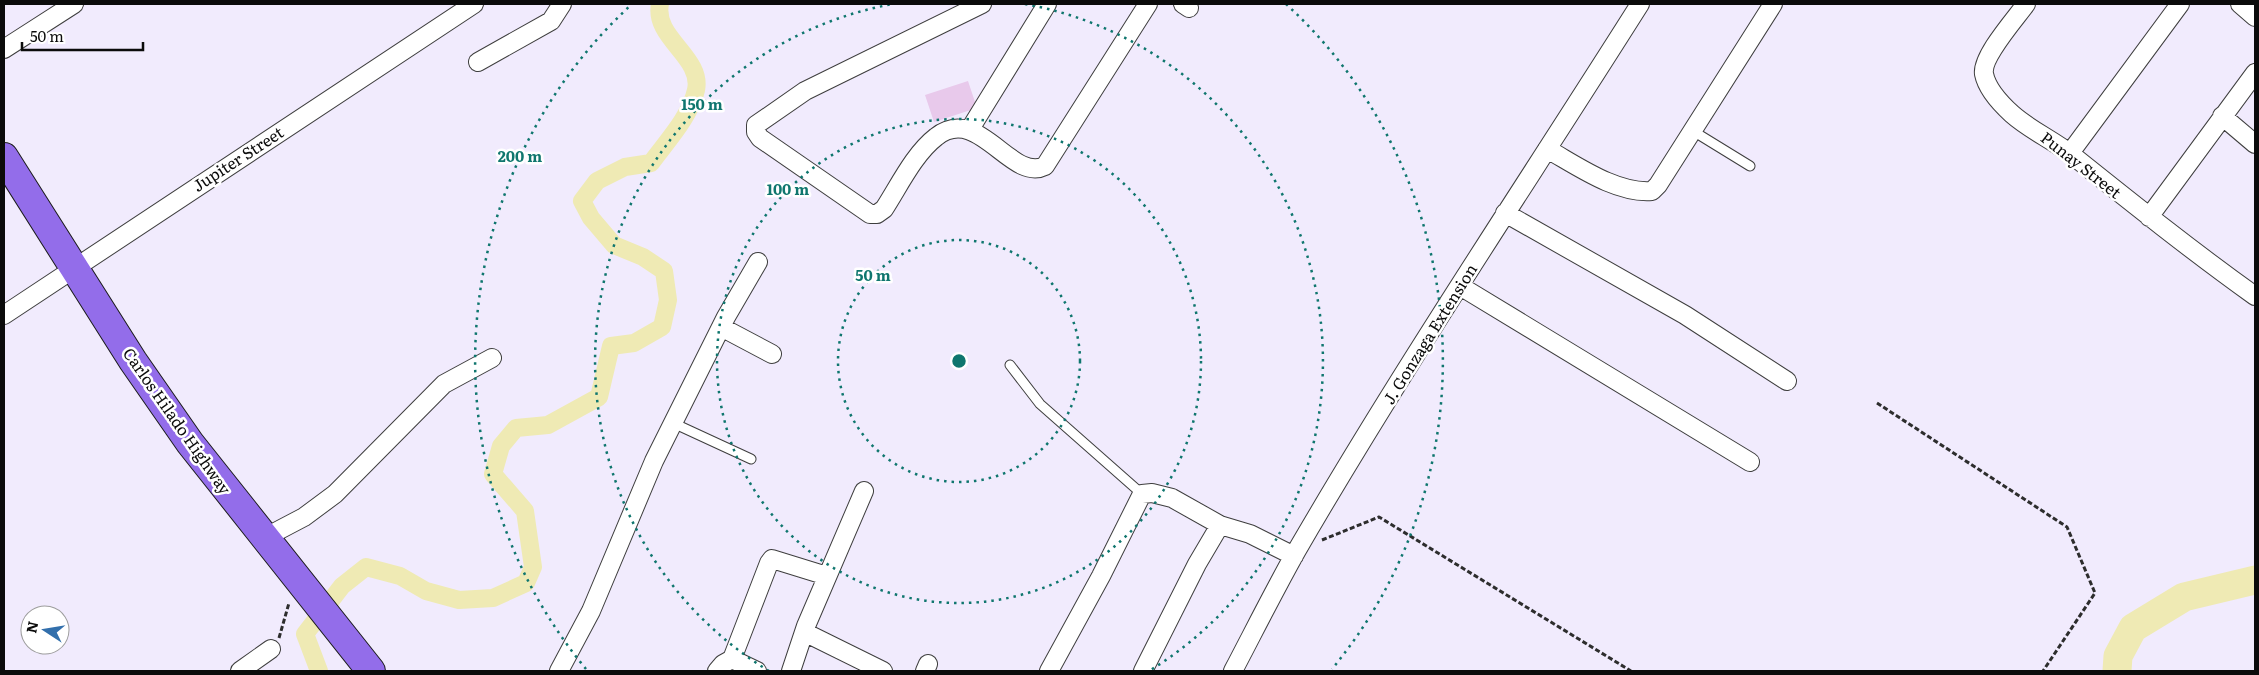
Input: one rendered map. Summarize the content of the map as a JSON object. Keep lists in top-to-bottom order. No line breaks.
{"streets":{"main road":["Carlos Hilado Highway"],"street":["Jupiter Street","Punay Street","J. Gonzaga Extension"]},"crossings":[["Jupiter Street","Carlos Hilado Highway"]],"scale_bar":"50 m","north":"left","rings":["150 m","200 m","100 m","50 m"]}
